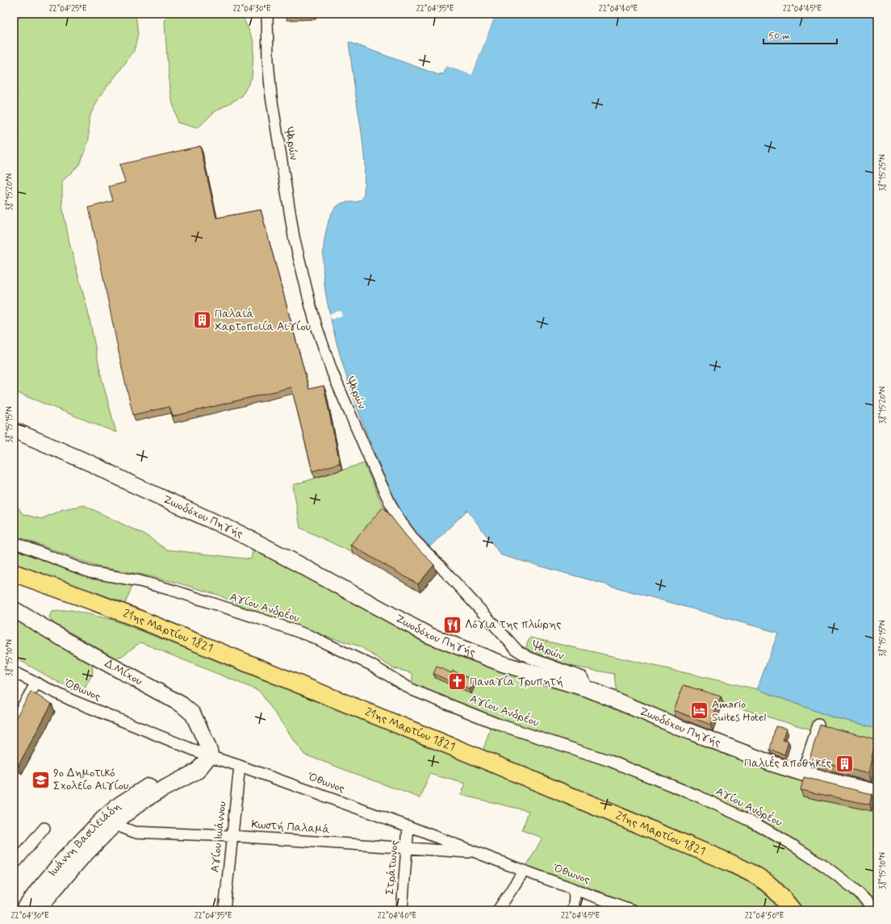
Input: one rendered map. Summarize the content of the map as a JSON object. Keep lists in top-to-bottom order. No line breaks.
{"streets":{"main road":["Ζωοδόχου Πηγής","21ης Μαρτίου 1821","Δ.Μίχου","Ιωάννη Βασιλειάδη"],"street":["Ψαρών","Αγίου Ανδρέου","Όθωνος","Κωστή Παλαμά","Αγίου Ιωάννου","Στράτωνος"]},"crossings":[["Ψαρών","Ζωοδόχου Πηγής"],["Δ.Μίχου","Όθωνος"],["Δ.Μίχου","Ιωάννη Βασιλειάδη"],["Όθωνος","Κωστή Παλαμά"],["Όθωνος","Αγίου Ιωάννου"],["Όθωνος","Ιωάννη Βασιλειάδη"],["Όθωνος","Στράτωνος"],["Κωστή Παλαμά","Αγίου Ιωάννου"],["Κωστή Παλαμά","Ιωάννη Βασιλειάδη"],["Κωστή Παλαμά","Στράτωνος"]],"places":{"building":["Παλαιά Χαρτοποιία Αιγίου","Παλιές αποθήκες"],"restaurant":["Λόγια της πλώρης"],"church":["Παναγία Τρυπητή"],"hotel":["Amario Suites Hotel"],"school or university":["9ο Δημοτικό Σχολείο Αιγίου"]},"scale_bar":"50 m","coordinates":["22°04'25\"E","22°04'30\"E","22°04'35\"E","22°04'40\"E","22°04'45\"E","38°15'25\"N","38°15'20\"N","38°15'15\"N","38°15'10\"N","22°04'50\"E"]}
